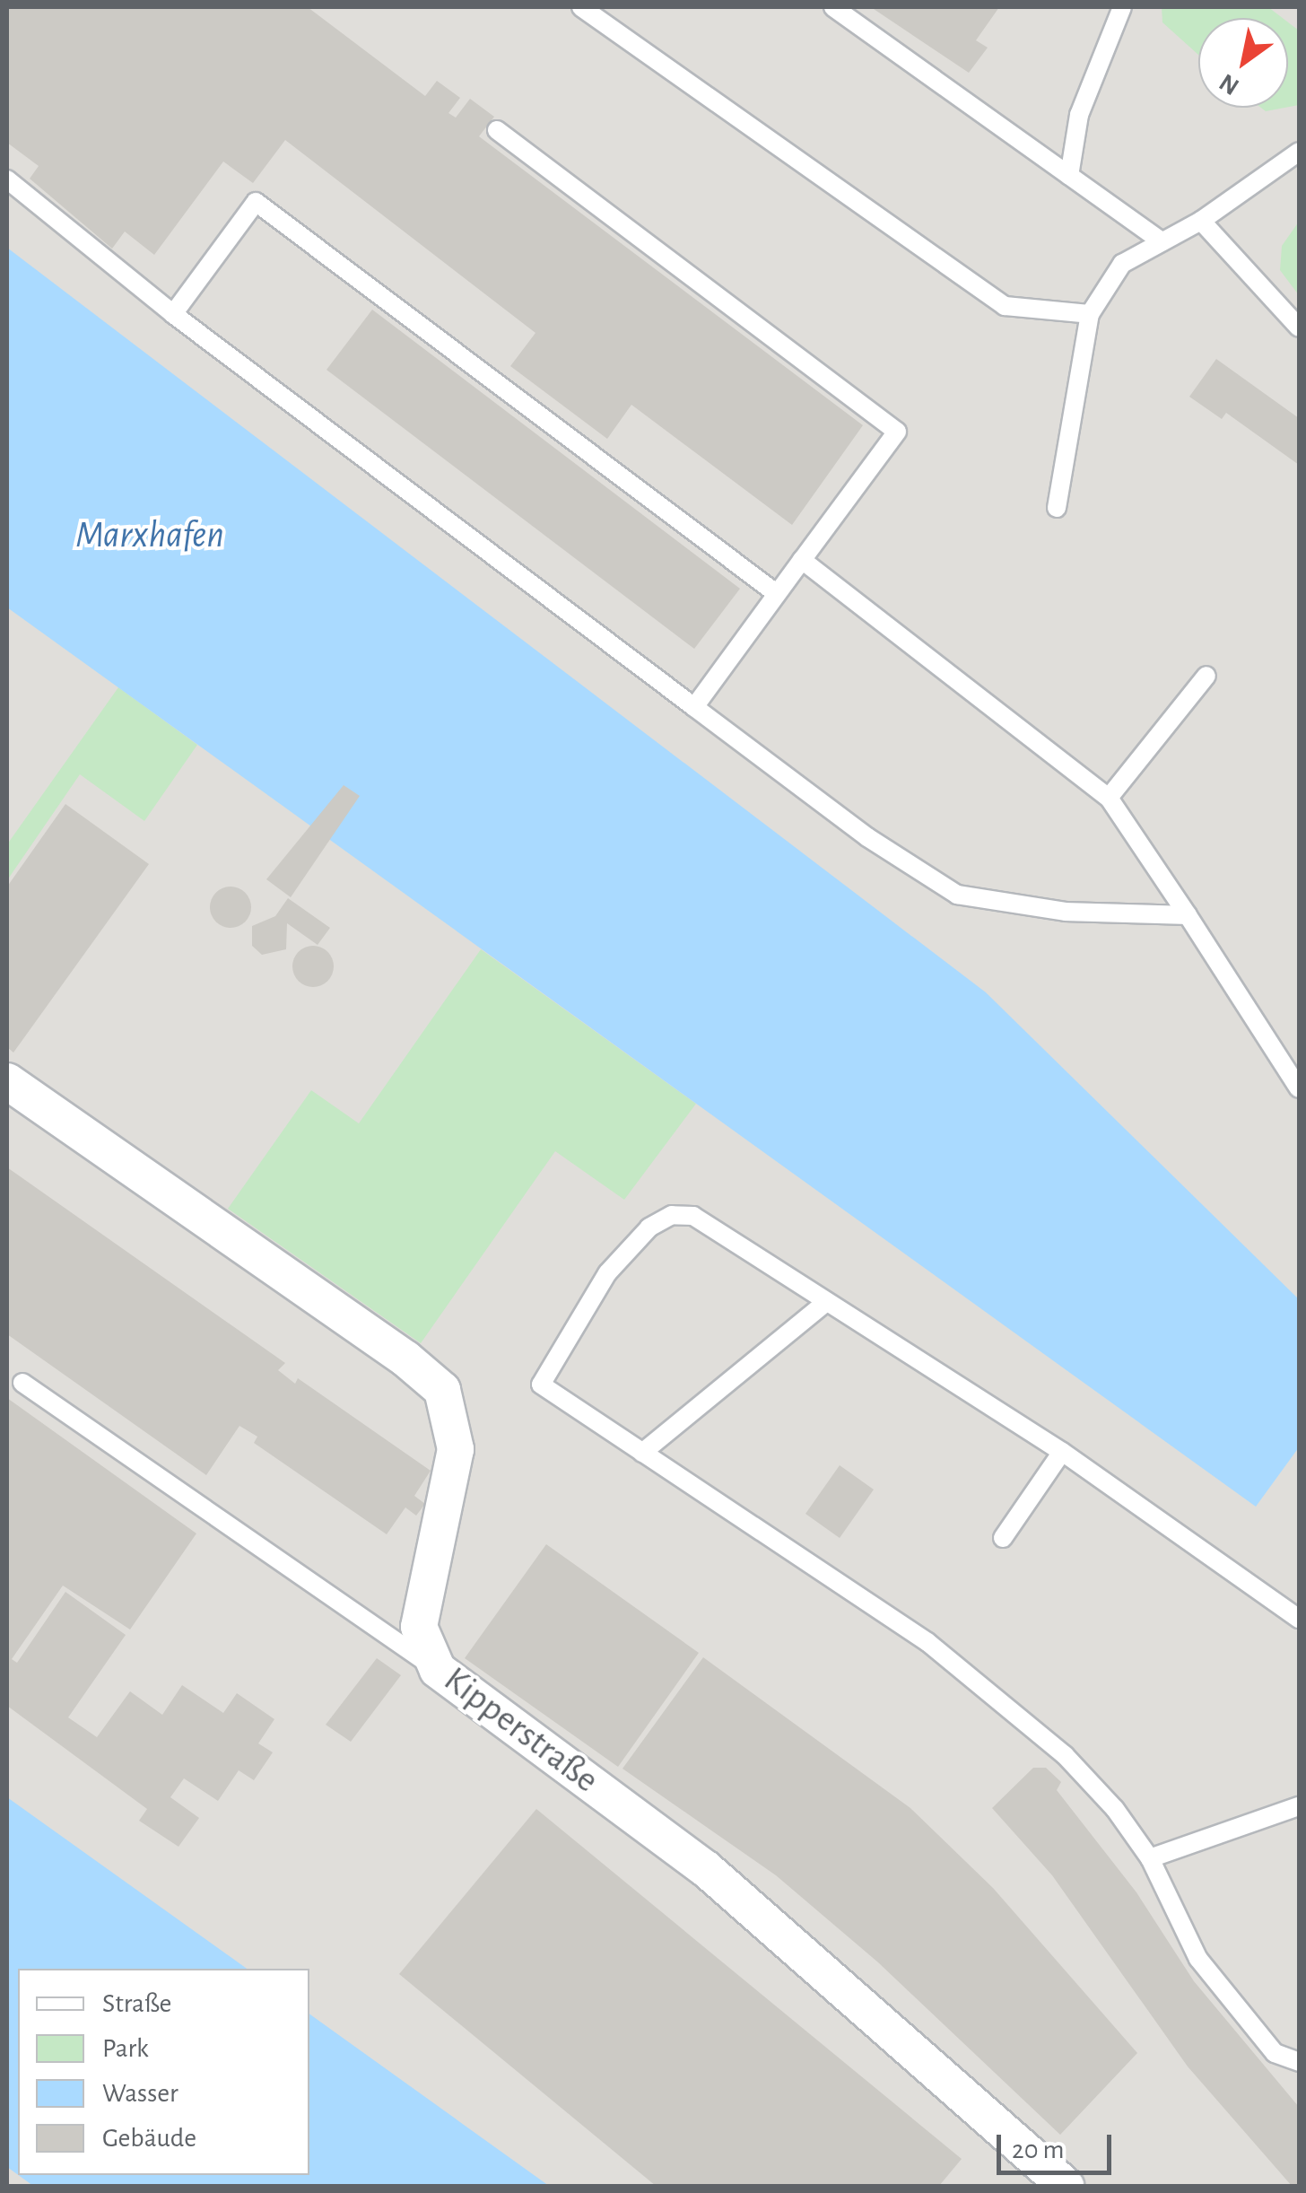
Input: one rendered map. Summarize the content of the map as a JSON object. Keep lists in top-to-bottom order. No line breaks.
{"streets":{"street":["Kipperstraße"]},"water":["Marxhafen"],"legend":["Straße","Park","Wasser","Gebäude"],"scale_bar":"20 m","north":"bottom left"}
